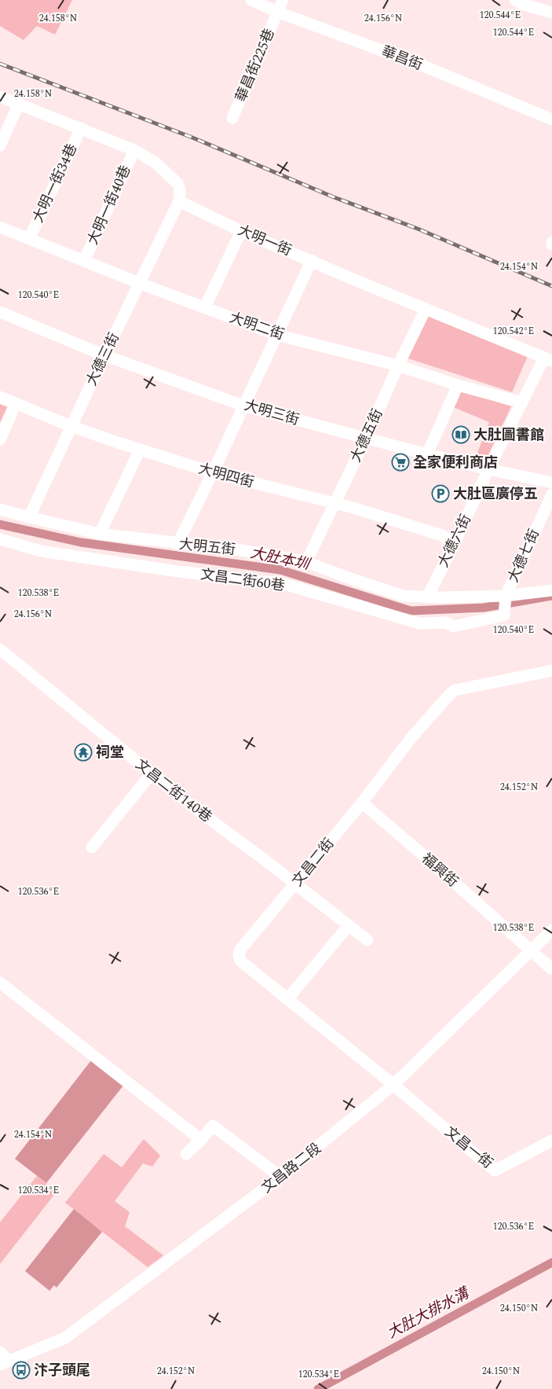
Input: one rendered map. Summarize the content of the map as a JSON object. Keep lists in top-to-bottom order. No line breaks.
{"streets":{"street":["華昌街","華昌街225巷","大明一街34巷","大明一街40巷","大明一街","大明二街","大德三街","大明三街","大德五街","大明四街","大德六街","大明五街","大德七街","文昌二街60巷","文昌二街140巷","文昌二街","福興街","文昌一街","文昌路二段"]},"crossings":[["華昌街","華昌街225巷"],["大明一街34巷","大明二街"],["大明一街40巷","大明二街"],["大明一街","大德三街"],["大明一街","大德五街"],["大明一街","大德六街"],["大明二街","大德三街"],["大明二街","大德五街"],["大明二街","大德六街"],["大德三街","大明三街"],["大德三街","大明四街"],["大德三街","大明五街"],["大明三街","大德五街"],["大明三街","大德六街"],["大德五街","大明四街"],["大德五街","大明五街"],["大明四街","大德六街"],["大德六街","大明五街"],["大明五街","大德七街"],["大明五街","文昌二街60巷"],["大德七街","文昌二街60巷"],["文昌二街140巷","文昌二街"],["文昌二街","福興街"],["文昌二街","文昌一街"],["文昌二街","文昌路二段"],["福興街","文昌路二段"],["文昌一街","文昌路二段"]],"water":["大肚本圳","大肚大排水溝"],"places":{"library":["大肚圖書館"],"supermarket":["全家便利商店"],"parking":["大肚區廣停五"],"temple":["祠堂"],"bus stop":["汴子頭尾"]},"coordinates":["120.544°E","24.158°N","24.156°N","24.154°N","120.540°E","120.542°E","120.538°E","24.152°N","120.536°E","120.534°E","24.150°N"]}
